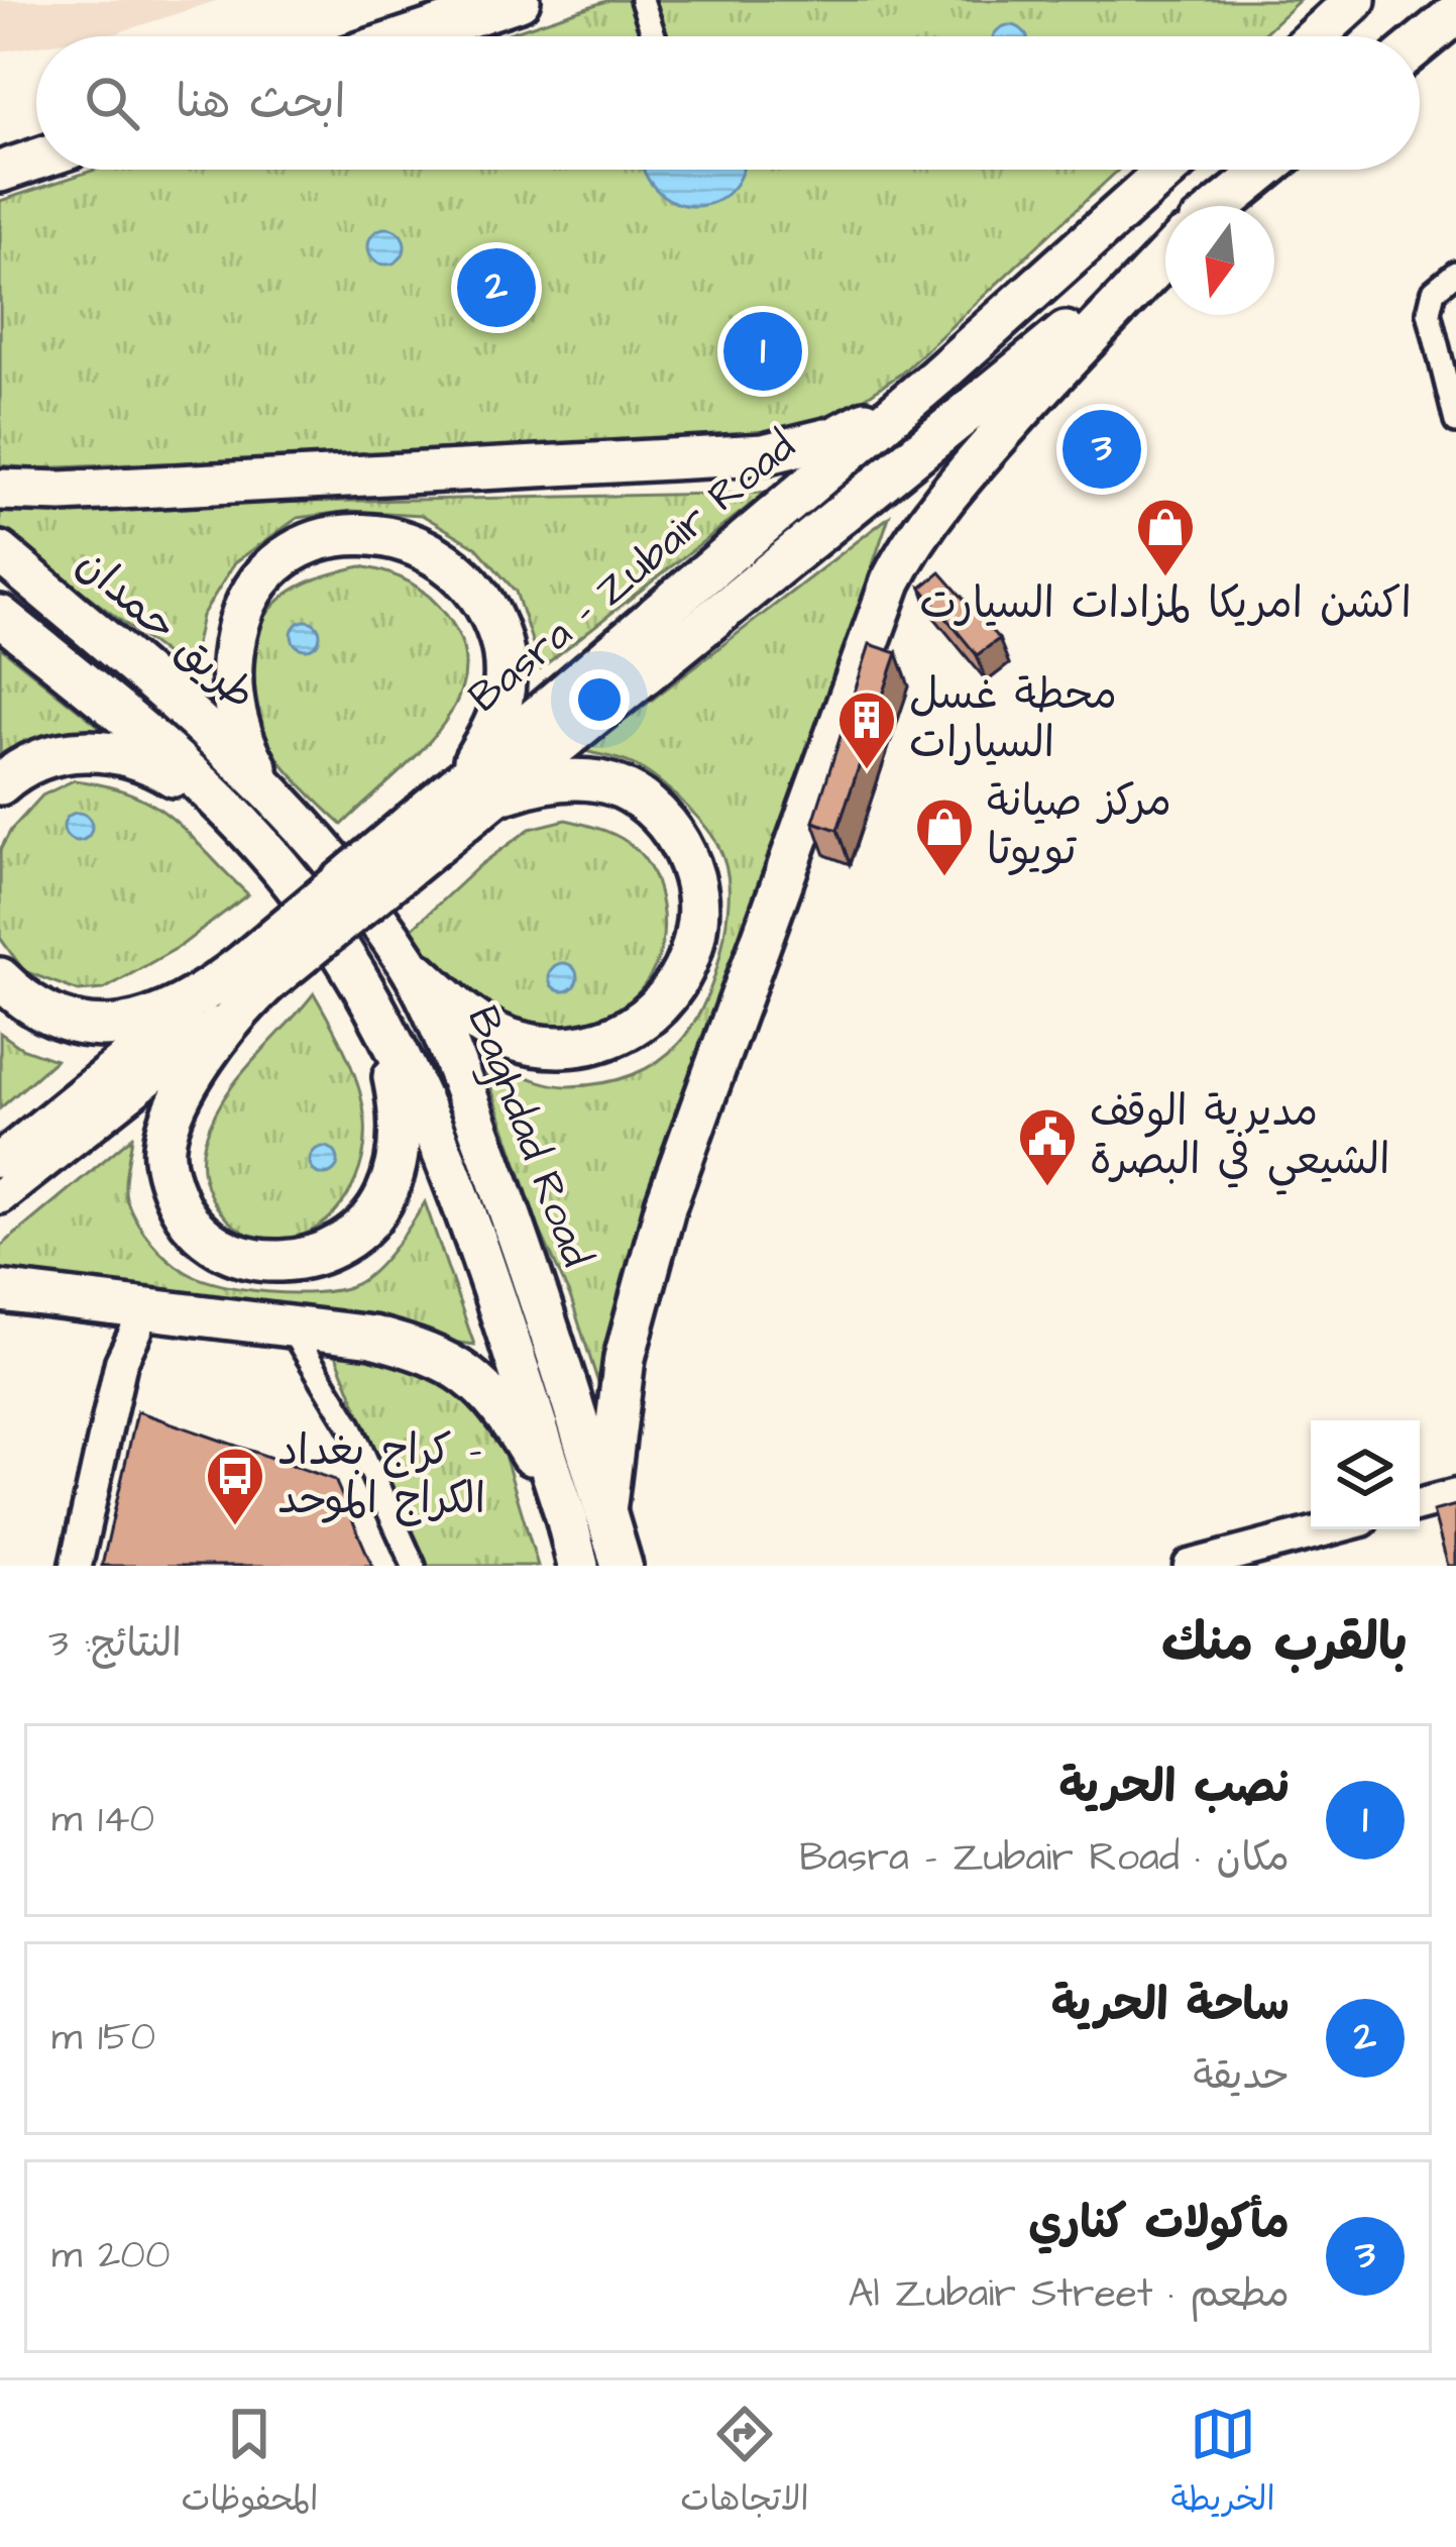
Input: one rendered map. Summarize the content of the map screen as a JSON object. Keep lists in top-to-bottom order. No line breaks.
{"streets":{"highway":["Basra - Zubair Road","طريق حمدان","Baghdad Road"]},"crossings":[["طريق حمدان","Baghdad Road"]],"places":{"shop":["اكشن امريكا لمزادات السيارت","مركز صيانة تويوتا"],"building":["محطة غسل السيارات"],"public building":["مديرية الوقف الشيعي في البصرة"],"bus stop":["كراج بغداد - الكراج الموحد"]},"north":"bottom","page":{"search":"ابحث هنا","pins":["2","1","3"],"heading":["بالقرب منك","النتائج: 3"],"list":[{"mark":"1","name":"نصب الحرية","note":"مكان · Basra - Zubair Road","value":"140 m"},{"mark":"2","name":"ساحة الحرية","note":"حديقة","value":"150 m"},{"mark":"3","name":"مأكولات كناري","note":"مطعم · Al Zubair Street","value":"200 m"}],"nav":["الخريطة","الاتجاهات","المحفوظات"]}}
